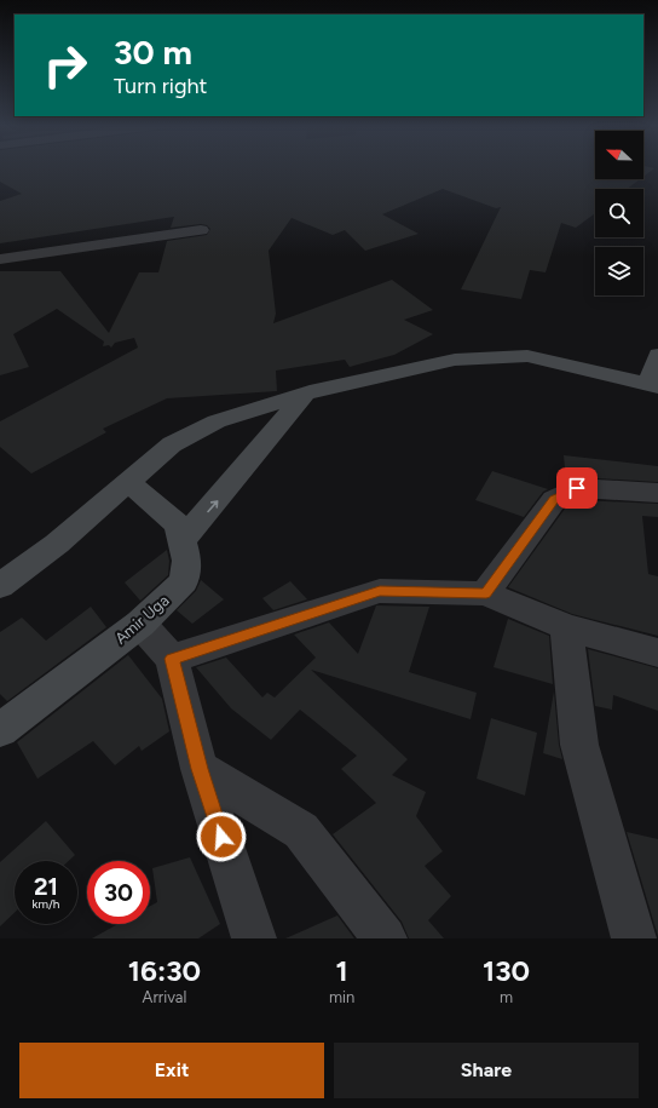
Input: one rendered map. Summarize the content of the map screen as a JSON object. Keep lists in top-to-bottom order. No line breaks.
{"streets":{"street":["Amir Uga"]},"north":"left","page":{"turn":["30 m","Turn right"],"speed":"21 km/h","limit":"30","eta":["16:30","Arrival","1","min","130","m"],"buttons":["Exit","Share"]}}
